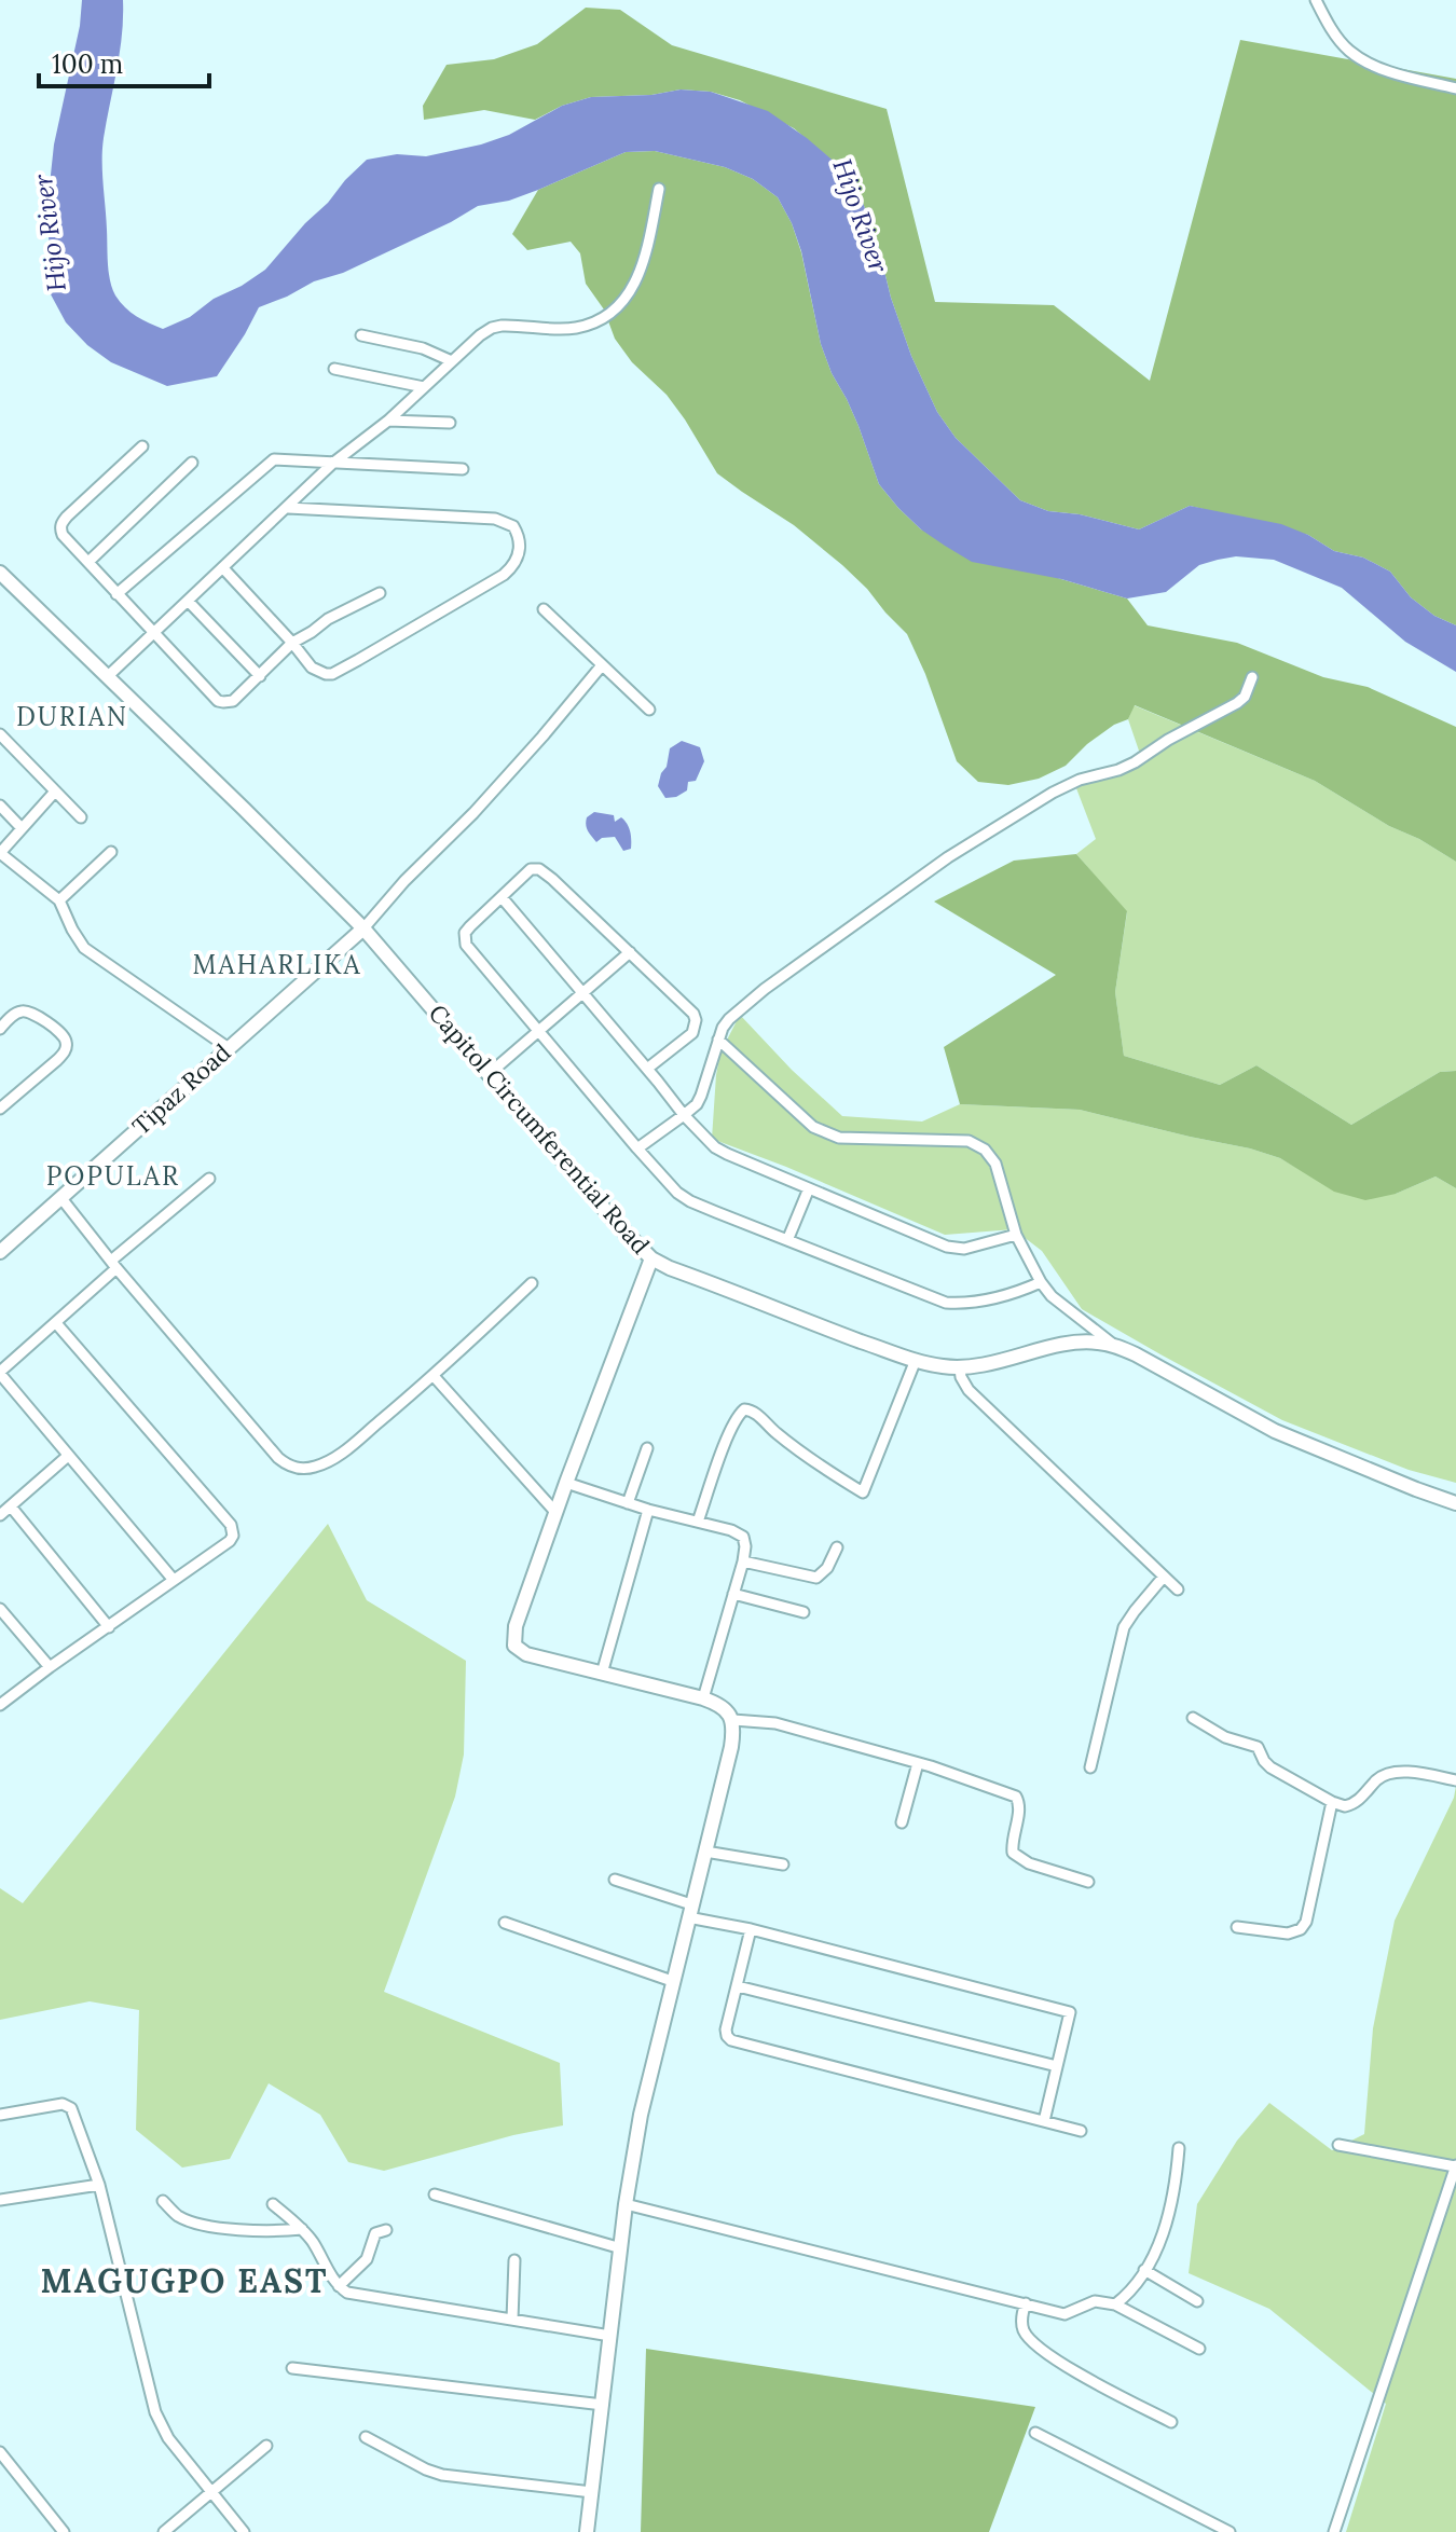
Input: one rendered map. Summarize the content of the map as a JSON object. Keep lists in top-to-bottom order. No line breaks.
{"streets":{"street":["Tipaz Road","Capitol Circumferential Road"]},"crossings":[["Tipaz Road","Capitol Circumferential Road"]],"districts":["DURIAN","MAHARLIKA","POPULAR","MAGUGPO EAST"],"water":["Hijo River"],"scale_bar":"100 m"}
